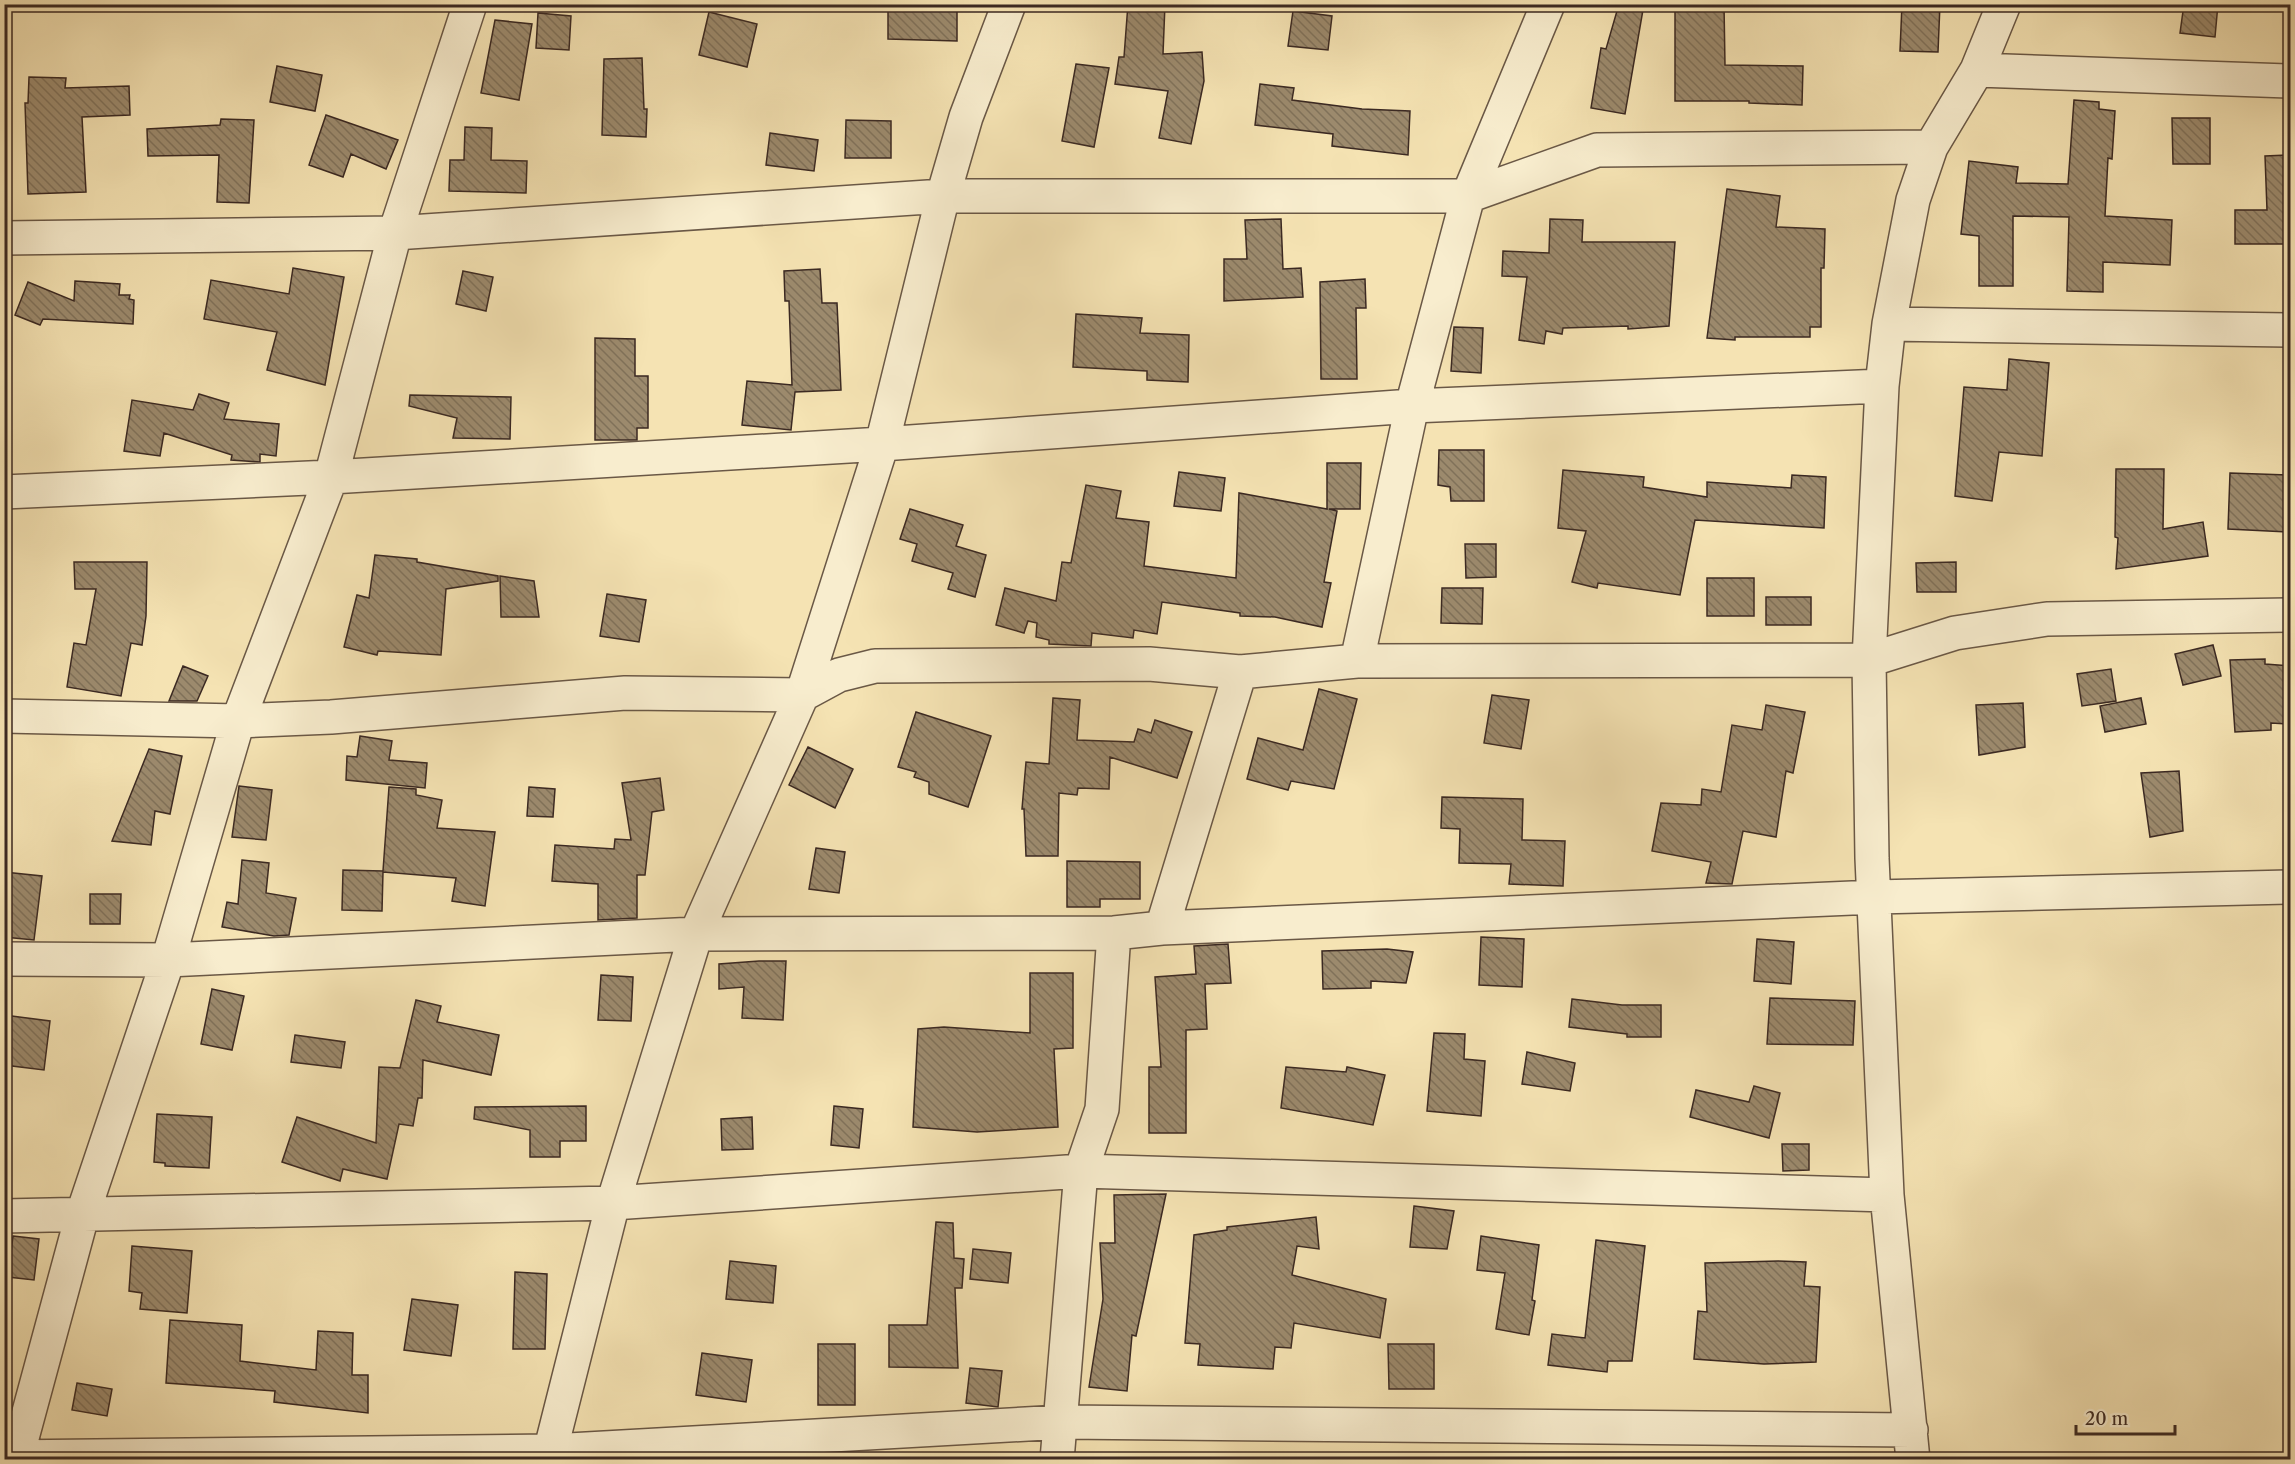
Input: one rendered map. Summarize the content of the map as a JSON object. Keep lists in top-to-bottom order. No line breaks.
{"scale_bar":"20 m"}
